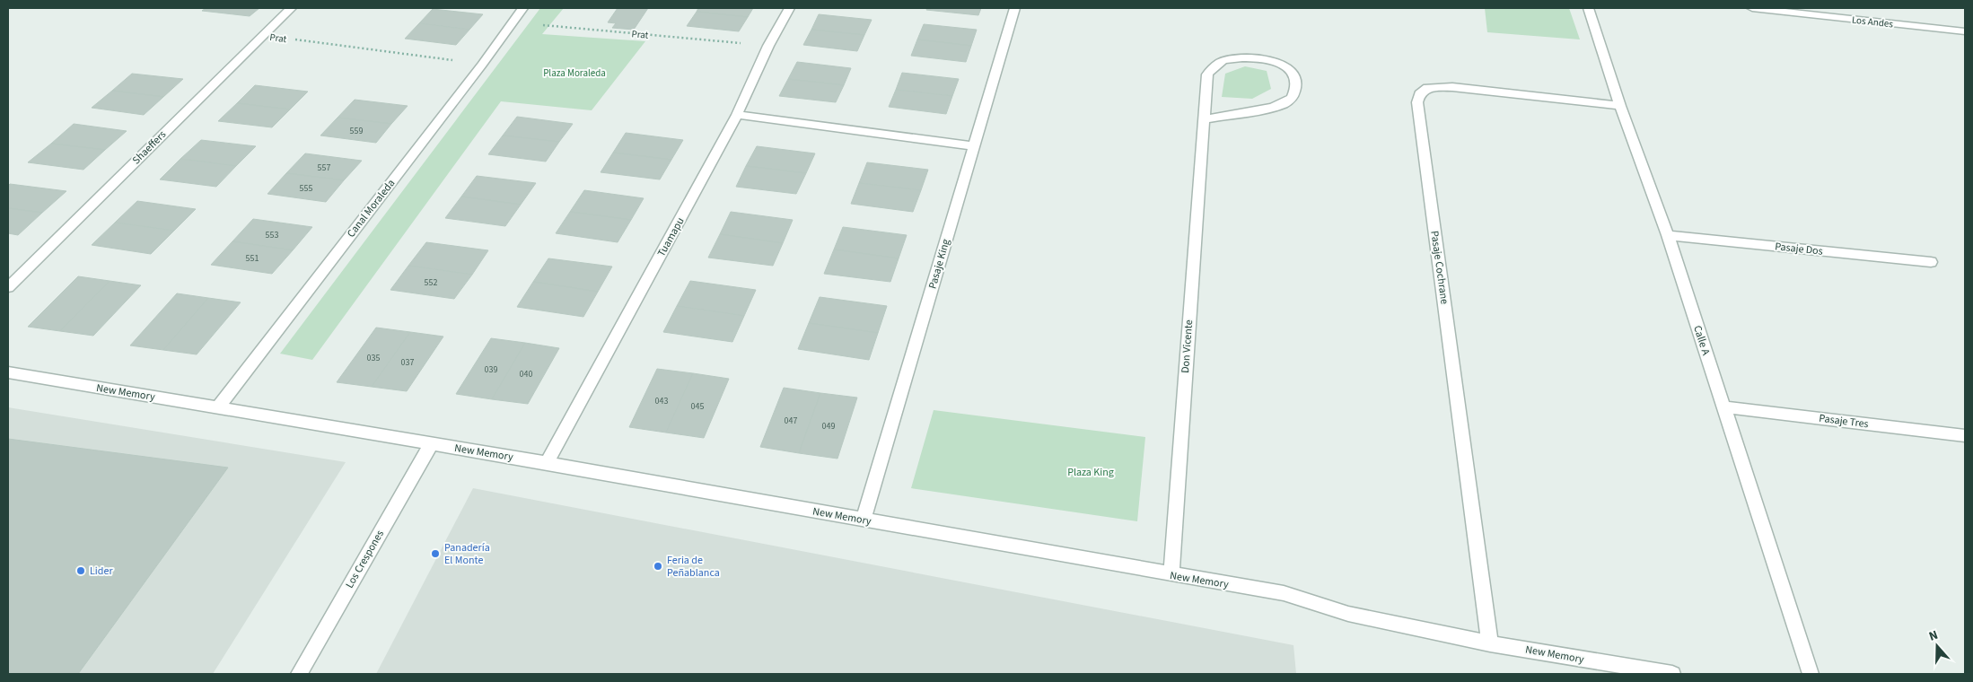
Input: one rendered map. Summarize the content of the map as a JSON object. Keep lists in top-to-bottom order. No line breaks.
{"streets":{"street":["Los Andes","Shaeffers","Canal Moraleda","Tuamapu","Pasaje Dos","Pasaje King","Pasaje Cochrane","Calle A","Don Vicente","New Memory","Pasaje Tres","Los Crespones"],"path":["Prat"]},"crossings":[["Prat","Shaeffers"],["Prat","Canal Moraleda"],["Prat","Tuamapu"],["Canal Moraleda","New Memory"],["Tuamapu","New Memory"],["Pasaje Dos","Calle A"],["Pasaje King","New Memory"],["Pasaje Cochrane","Calle A"],["Pasaje Cochrane","New Memory"],["Calle A","Pasaje Tres"],["Don Vicente","New Memory"],["New Memory","Los Crespones"]],"parks":["Plaza Moraleda","Plaza King"],"places":["Panadería El Monte","Feria de Peñablanca","Lider"],"house_numbers":["559","557","555","553","551","552","035","037","039","040","043","045","047","049"],"north":"top"}
